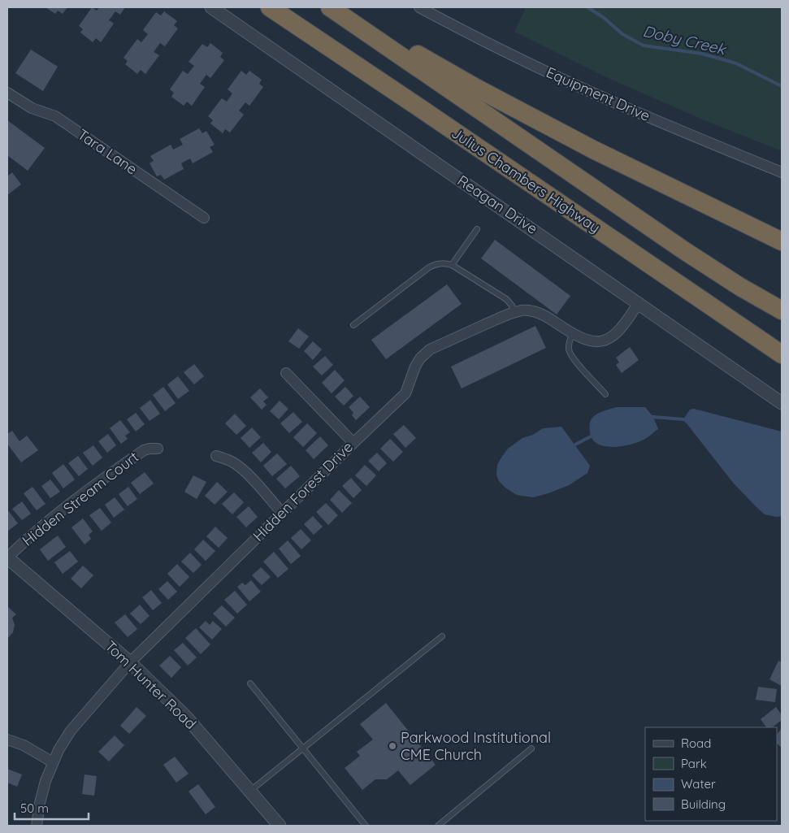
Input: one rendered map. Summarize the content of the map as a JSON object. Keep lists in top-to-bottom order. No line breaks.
{"streets":{"highway":["Julius Chambers Highway"],"street":["Equipment Drive","Tara Lane","Reagan Drive","Hidden Forest Drive","Hidden Stream Court","Tom Hunter Road"]},"crossings":[["Reagan Drive","Hidden Forest Drive"],["Hidden Forest Drive","Tom Hunter Road"],["Hidden Stream Court","Tom Hunter Road"]],"water":["Doby Creek"],"places":["Parkwood Institutional CME Church"],"legend":["Road","Park","Water","Building"],"scale_bar":"50 m"}
